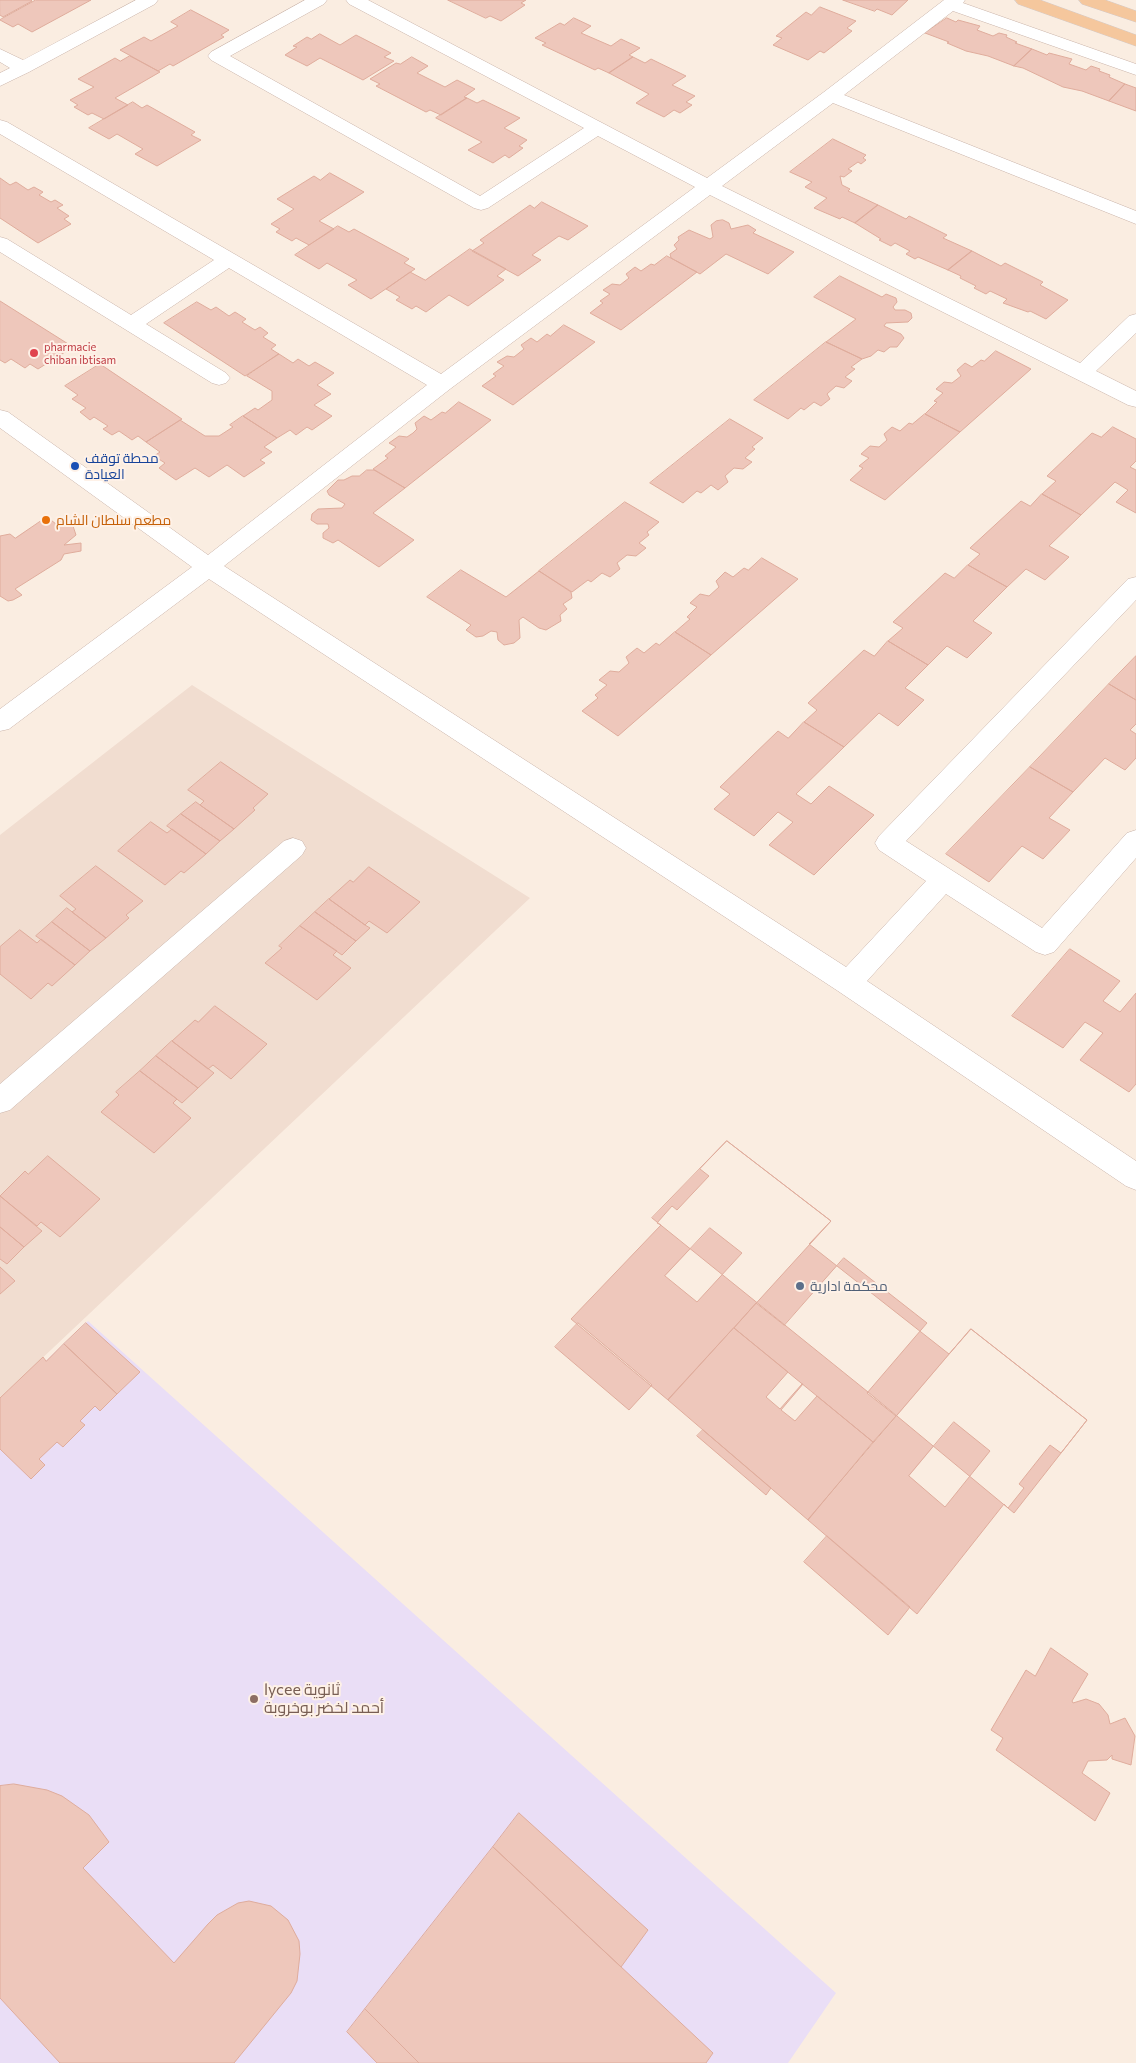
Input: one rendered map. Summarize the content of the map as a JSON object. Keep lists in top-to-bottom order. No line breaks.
{"places":["pharmacie chiban ibtisam","محطة توقف العيادة","مطعم سلطان الشام","محكمة ادارية","lycee ثانوية أحمد لخضر بوخروبة"]}
